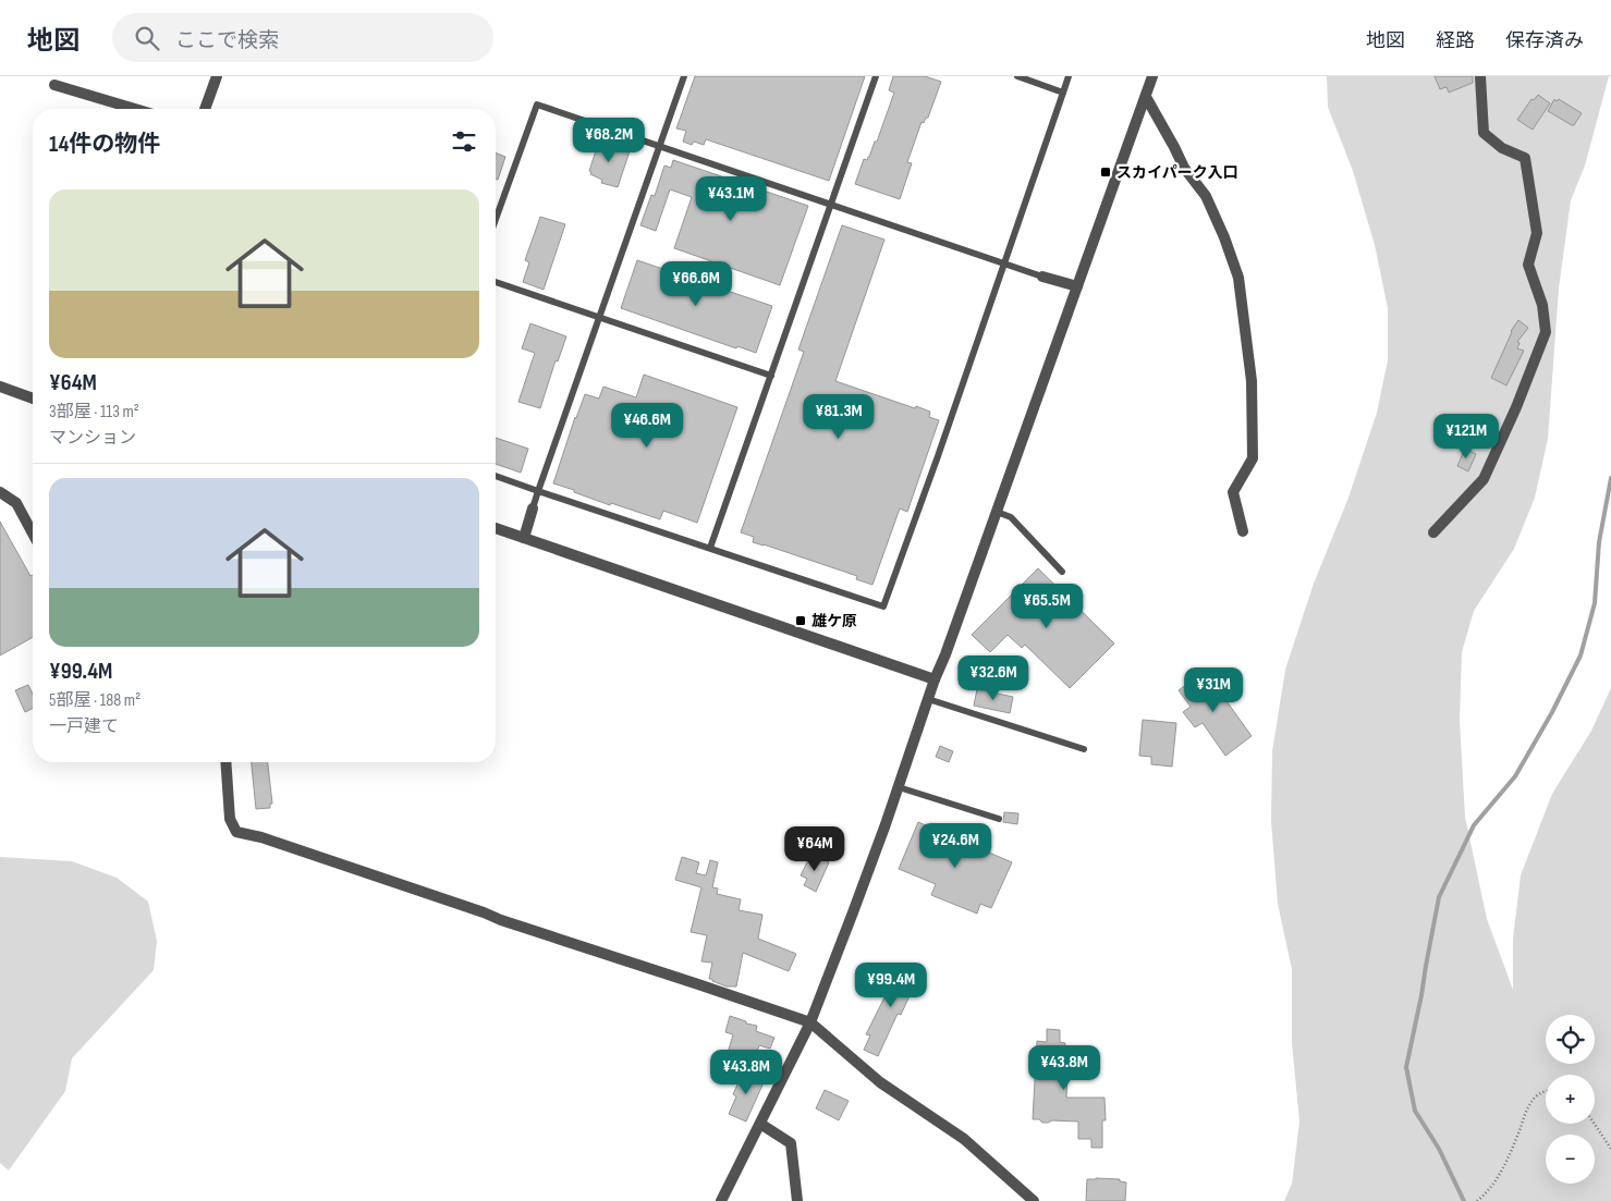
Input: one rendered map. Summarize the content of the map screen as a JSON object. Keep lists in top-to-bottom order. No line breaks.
{"places":{"transit":["スカイパーク入口","雄ケ原"]},"page":{"header":"地図","search":"ここで検索","nav":["地図","経路","保存済み"],"heading":"14件の物件","price":["¥68.2M","¥43.1M","¥66.6M","¥81.3M","¥46.6M","¥121M","¥65.5M","¥32.6M","¥31M","¥24.6M","¥64M","¥99.4M","¥43.8M","¥43.8M"],"list":[{"name":"¥64M","note":"3部屋 · 113 m² · マンション"},{"name":"¥99.4M","note":"5部屋 · 188 m² · 一戸建て"}],"map_buttons":["+","−"]}}
